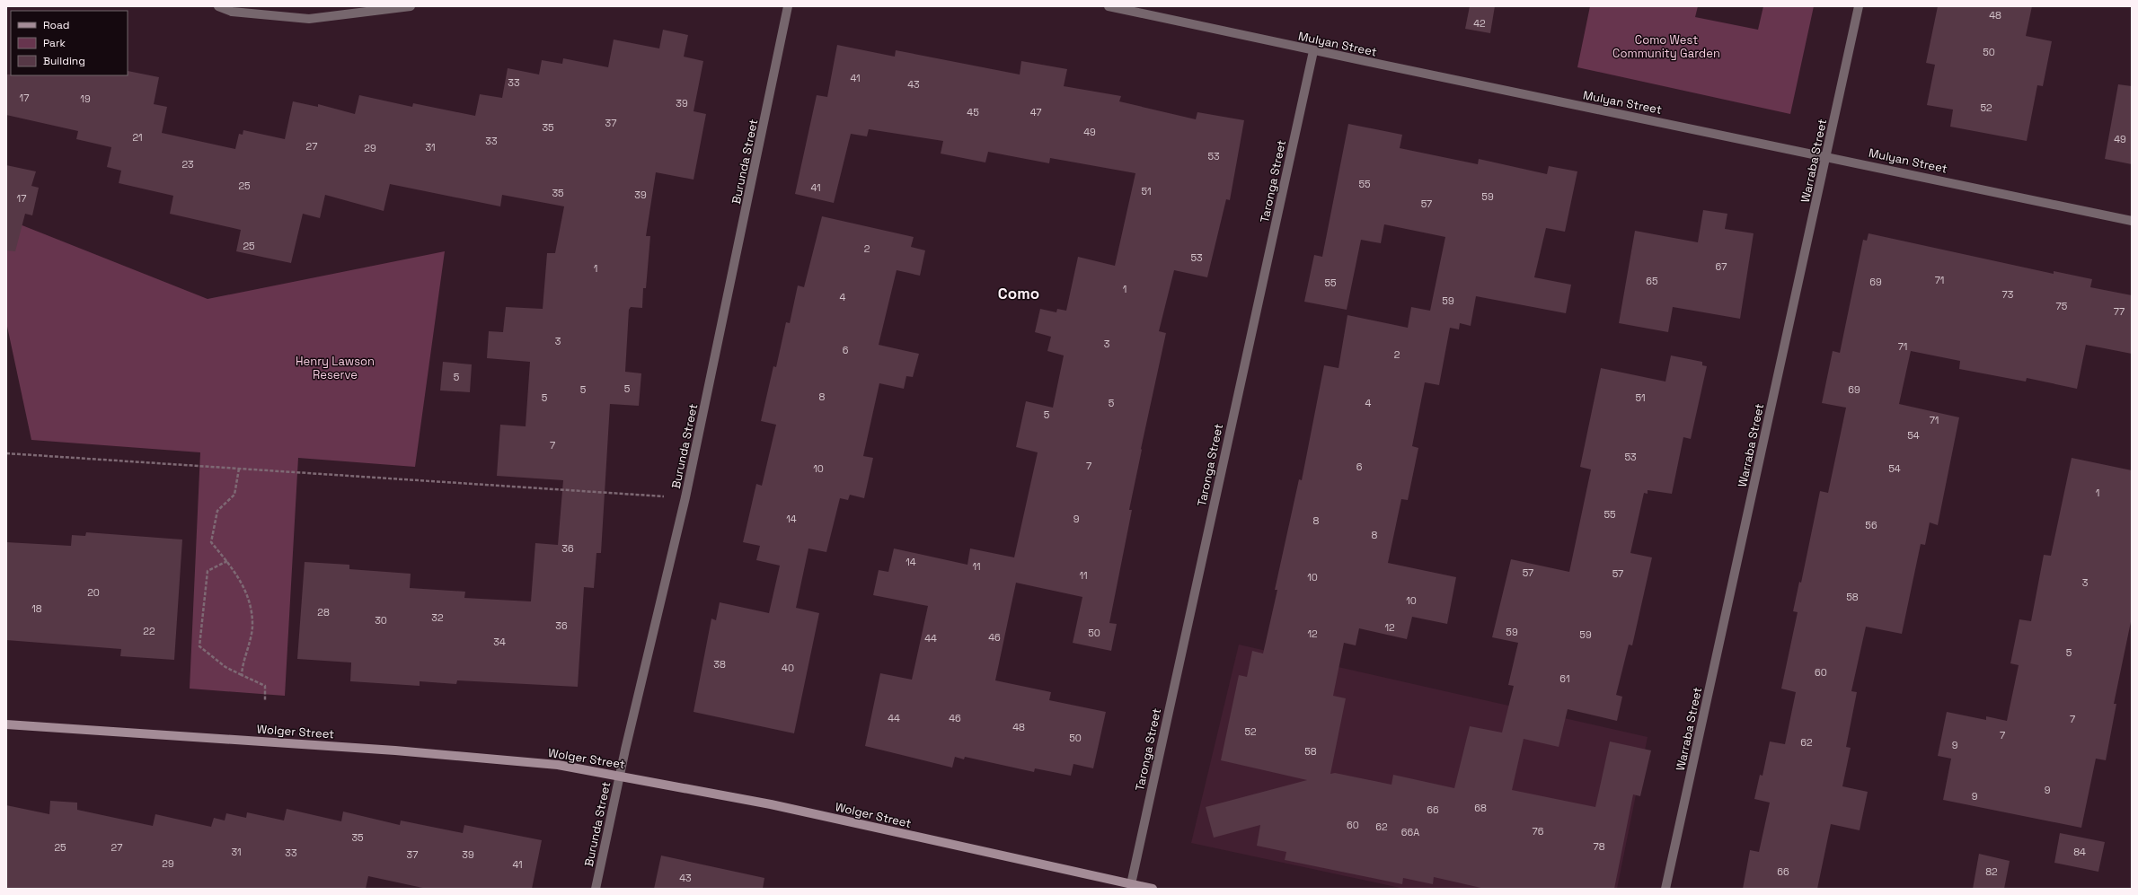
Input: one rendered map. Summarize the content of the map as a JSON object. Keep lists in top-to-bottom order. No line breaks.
{"streets":{"street":["Mulyan Street","Warraba Street","Burunda Street","Taronga Street","Wolger Street"]},"crossings":[["Mulyan Street","Warraba Street"],["Mulyan Street","Taronga Street"],["Burunda Street","Wolger Street"],["Taronga Street","Wolger Street"]],"districts":["Como"],"parks":["Como West Community Garden","Henry Lawson Reserve"],"house_numbers":["48","42","50","41","33","43","17","19","39","52","45","47","37","35","49","21","49","33","27","31","29","53","23","55","25","41","51","35","39","59","17","57","25","2","53","67","1","71","65","69","55","1","73","4","59","75","77","3","3","71","6","2","5","5","5","69","8","5","51","5","4","5","71","54","7","53","7","6","10","54","1","55","14","9","8","56","8","36","14","11","57","57","11","10","3","20","58","10","18","28","32","30","36","12","22","59","50","12","59","46","44","34","5","38","40","60","61","44","46","7","48","52","7","50","62","9","58","9","9","68","66","60","62","76","66A","35","78","25","27","31","84","33","37","39","29","41","66","82","43"],"legend":["Road","Park","Building"]}
